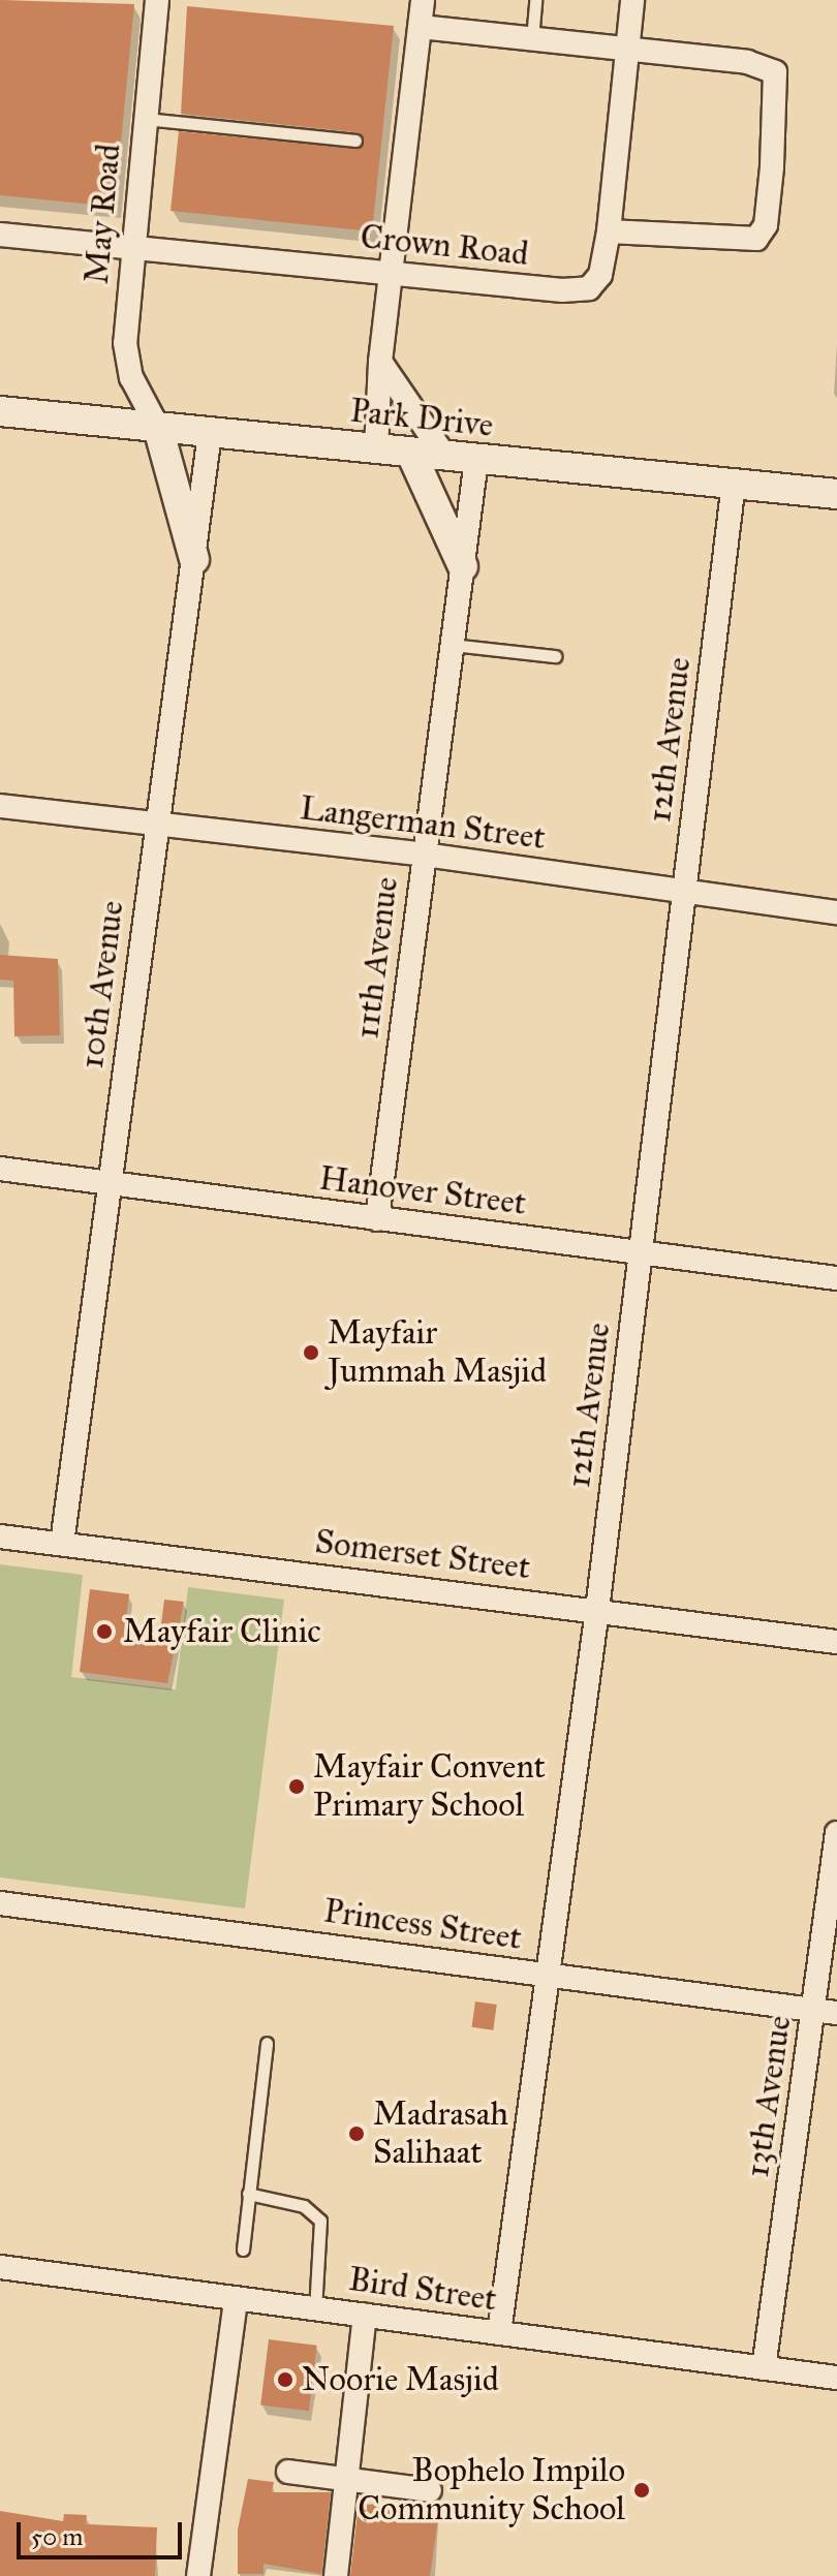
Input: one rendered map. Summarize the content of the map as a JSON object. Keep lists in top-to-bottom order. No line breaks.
{"streets":{"street":["May Road","Crown Road","Park Drive","12th Avenue","Langerman Street","11th Avenue","10th Avenue","Hanover Street","Somerset Street","Princess Street","13th Avenue","Bird Street"]},"crossings":[["May Road","Crown Road"],["May Road","Park Drive"],["Park Drive","12th Avenue"],["Park Drive","11th Avenue"],["Park Drive","10th Avenue"],["12th Avenue","Langerman Street"],["12th Avenue","Hanover Street"],["12th Avenue","Somerset Street"],["12th Avenue","Princess Street"],["12th Avenue","Bird Street"],["Langerman Street","11th Avenue"],["Langerman Street","10th Avenue"],["11th Avenue","Hanover Street"],["10th Avenue","Hanover Street"],["10th Avenue","Somerset Street"],["Princess Street","13th Avenue"],["13th Avenue","Bird Street"]],"places":["Mayfair Jummah Masjid","Mayfair Clinic","Mayfair Convent Primary School","Madrasah Salihaat","Noorie Masjid","Bophelo Impilo Community School"],"scale_bar":"50 m"}
